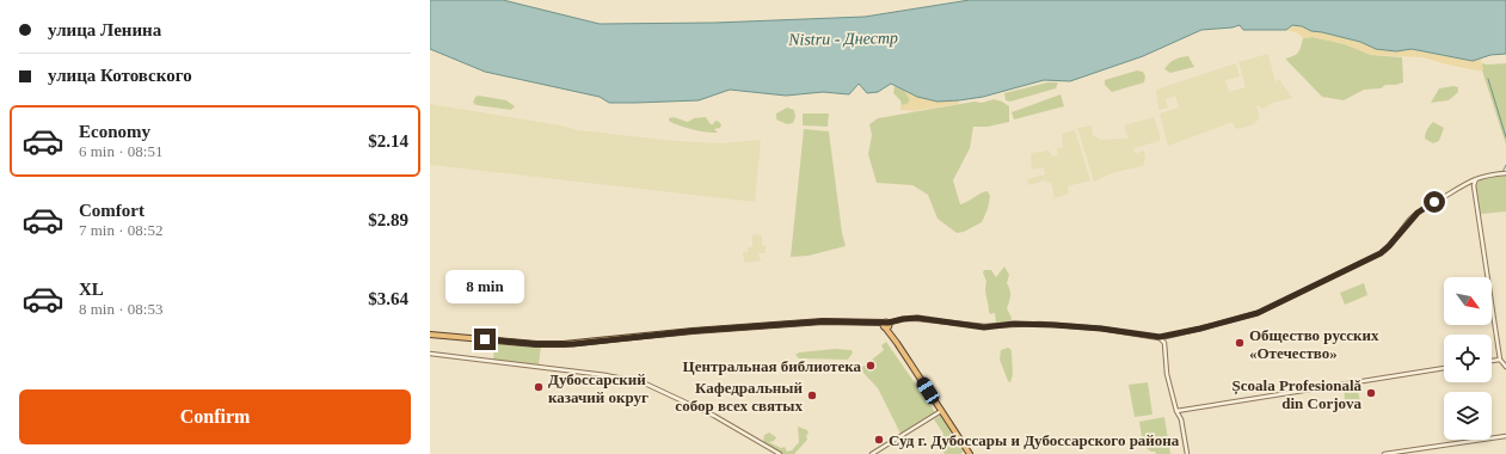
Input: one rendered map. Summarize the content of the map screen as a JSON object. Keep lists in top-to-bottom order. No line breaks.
{"water":["Nistru - Днестр"],"places":["Общество русских «Отечество»","Центральная библиотека","Дубоссарский казачий округ","Școala Profesională din Corjova","Кафедральный собор всех святых","Суд г. Дубоссары и Дубоссарского района"],"north":"bottom right","page":{"banner":["улица Ленина","улица Котовского"],"list":[{"name":"Economy","note":"6 min · 08:51","value":"$2.14"},{"name":"Comfort","note":"7 min · 08:52","value":"$2.89"},{"name":"XL","note":"8 min · 08:53","value":"$3.64"}],"bubble":"8 min","buttons":"Confirm"}}
